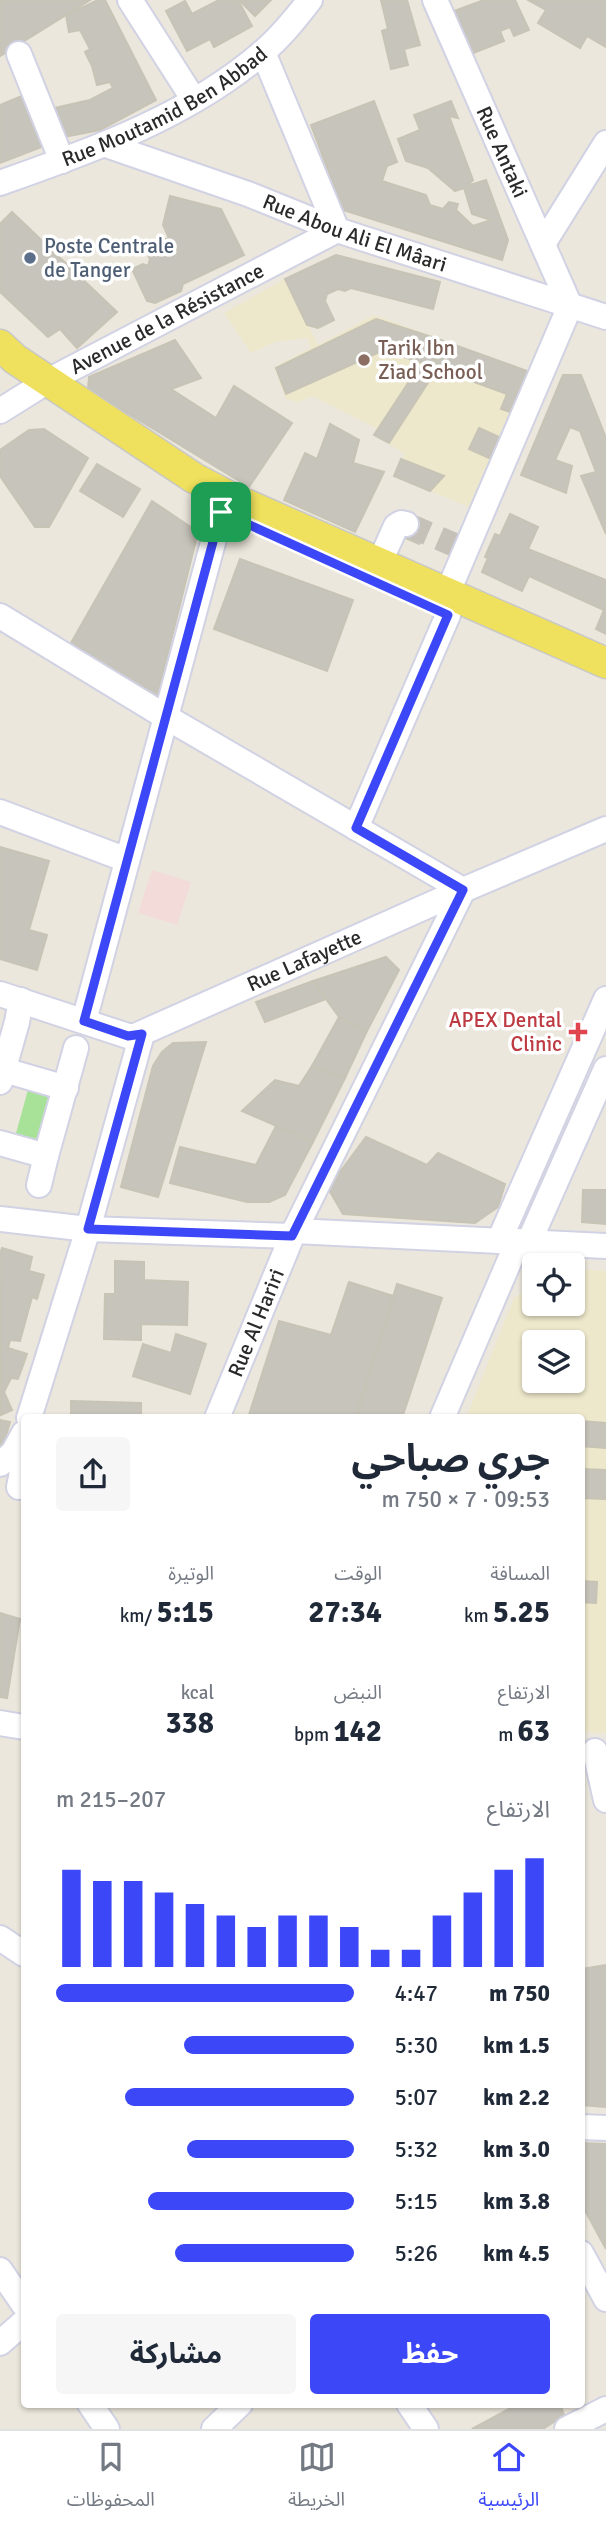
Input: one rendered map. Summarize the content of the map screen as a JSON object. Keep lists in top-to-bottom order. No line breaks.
{"streets":{"street":["Rue Moutamid Ben Abbad","Rue Antaki","Rue Abou Ali El Mâari","Avenue de la Résistance","Rue Lafayette","Rue Al Hariri"]},"crossings":[["Rue Moutamid Ben Abbad","Rue Abou Ali El Mâari"],["Rue Antaki","Rue Abou Ali El Mâari"],["Rue Abou Ali El Mâari","Avenue de la Résistance"],["Rue Lafayette","Rue Al Hariri"]],"places":{"other":["Poste Centrale de Tanger","Tarik Ibn Ziad School"],"health":["APEX Dental Clinic"]},"page":{"heading":["جري صباحي","09:53 · 7 × 750 m"],"stats":[["المسافة","5.25 km"],["الوقت","27:34"],["الوتيرة","5:15 /km"],["الارتفاع","63 m"],["النبض","142 bpm"],["kcal","338"]],"chart":["الارتفاع","207–215 m"],"list":[{"name":"750 m","note":"4:47"},{"name":"1.5 km","note":"5:30"},{"name":"2.2 km","note":"5:07"},{"name":"3.0 km","note":"5:32"},{"name":"3.8 km","note":"5:15"},{"name":"4.5 km","note":"5:26"}],"buttons":["حفظ","مشاركة"],"tabs":["الرئيسية","الخريطة","المحفوظات"]}}
